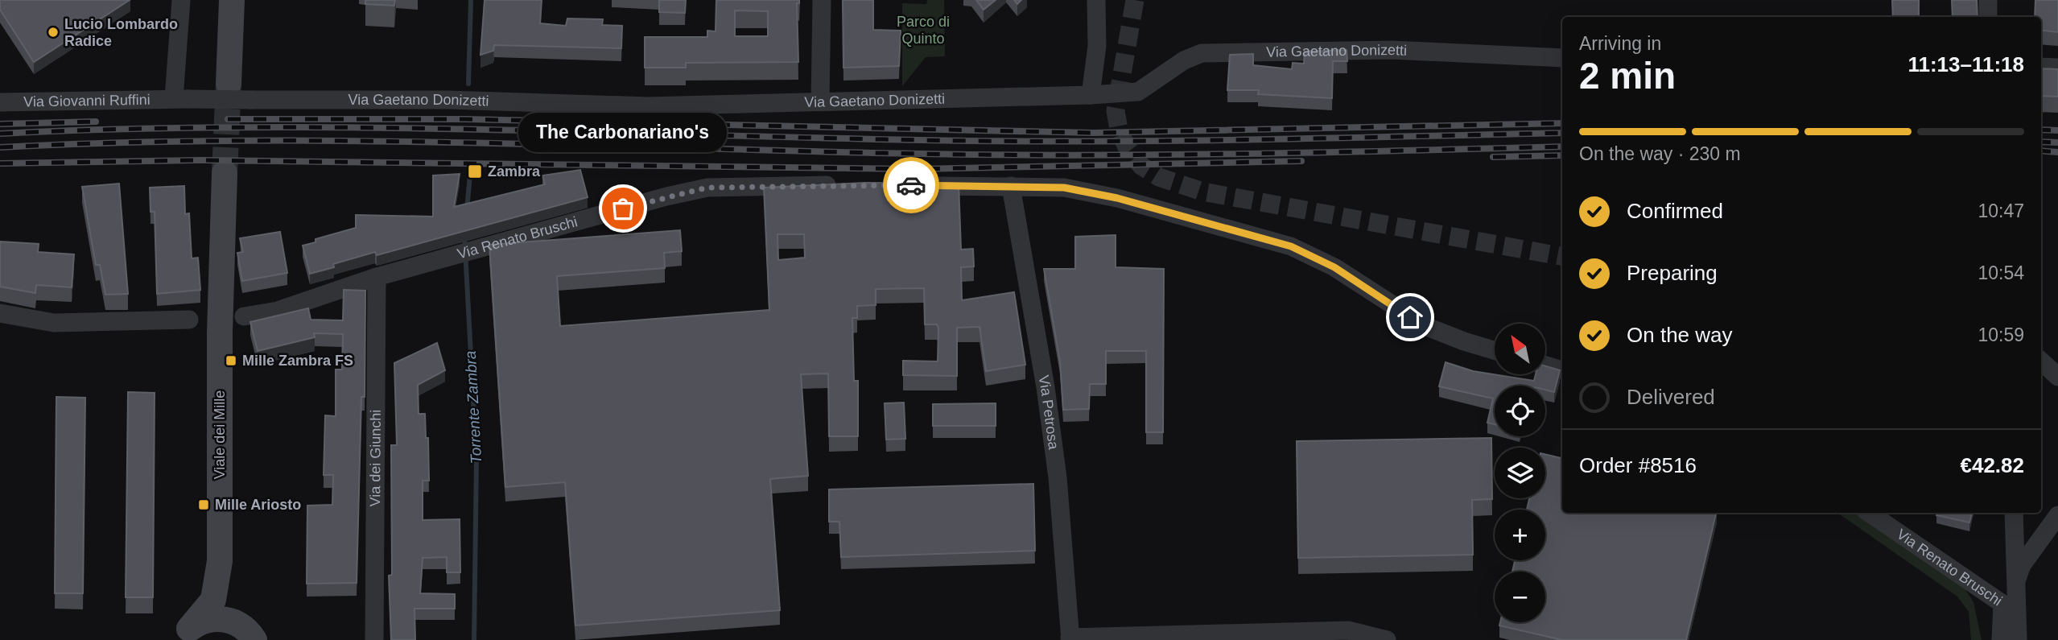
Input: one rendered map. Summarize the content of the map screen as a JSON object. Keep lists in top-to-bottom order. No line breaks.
{"streets":{"street":["Via Gaetano Donizetti","Via Giovanni Ruffini","Via Renato Bruschi","Via Petrosa","Viale dei Mille","Via dei Giunchi"]},"crossings":[["Via Gaetano Donizetti","Via Giovanni Ruffini"],["Via Renato Bruschi","Via dei Giunchi"]],"water":["Torrente Zambra"],"parks":["Parco di Quinto"],"places":{"other":["Lucio Lombardo Radice","The Carbonariano's"],"transit":["Zambra","Mille Zambra FS","Mille Ariosto"]},"north":"top left","page":{"heading":["2 min","Arriving in","11:13–11:18"],"panel":["Order #8516","€42.82"],"bubble":"The Carbonariano's","bar":"On the way · 230 m","list":[["Confirmed","10:47"],["Preparing","10:54"],["On the way","10:59"],"Delivered"],"map_buttons":["+","−"]}}
